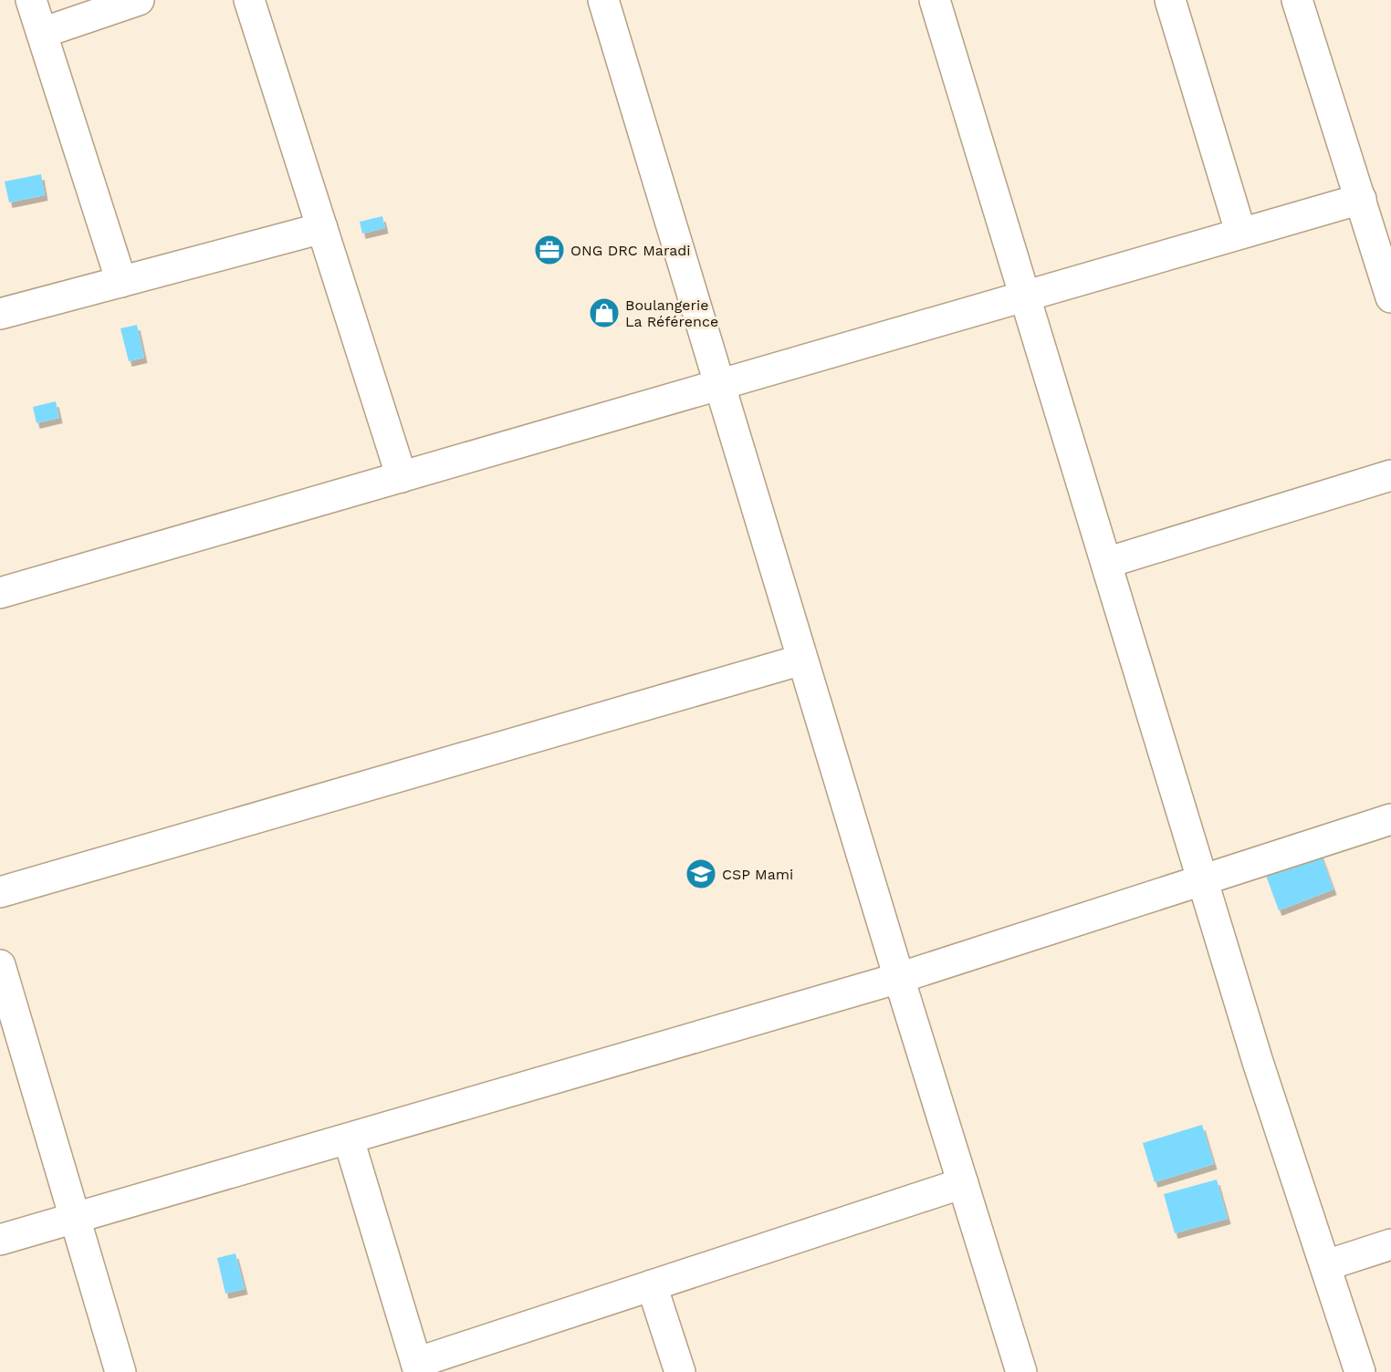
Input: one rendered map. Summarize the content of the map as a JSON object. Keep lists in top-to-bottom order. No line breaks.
{"places":{"office":["ONG DRC Maradi"],"shop":["Boulangerie La Référence"],"school or university":["CSP Mami"]}}
